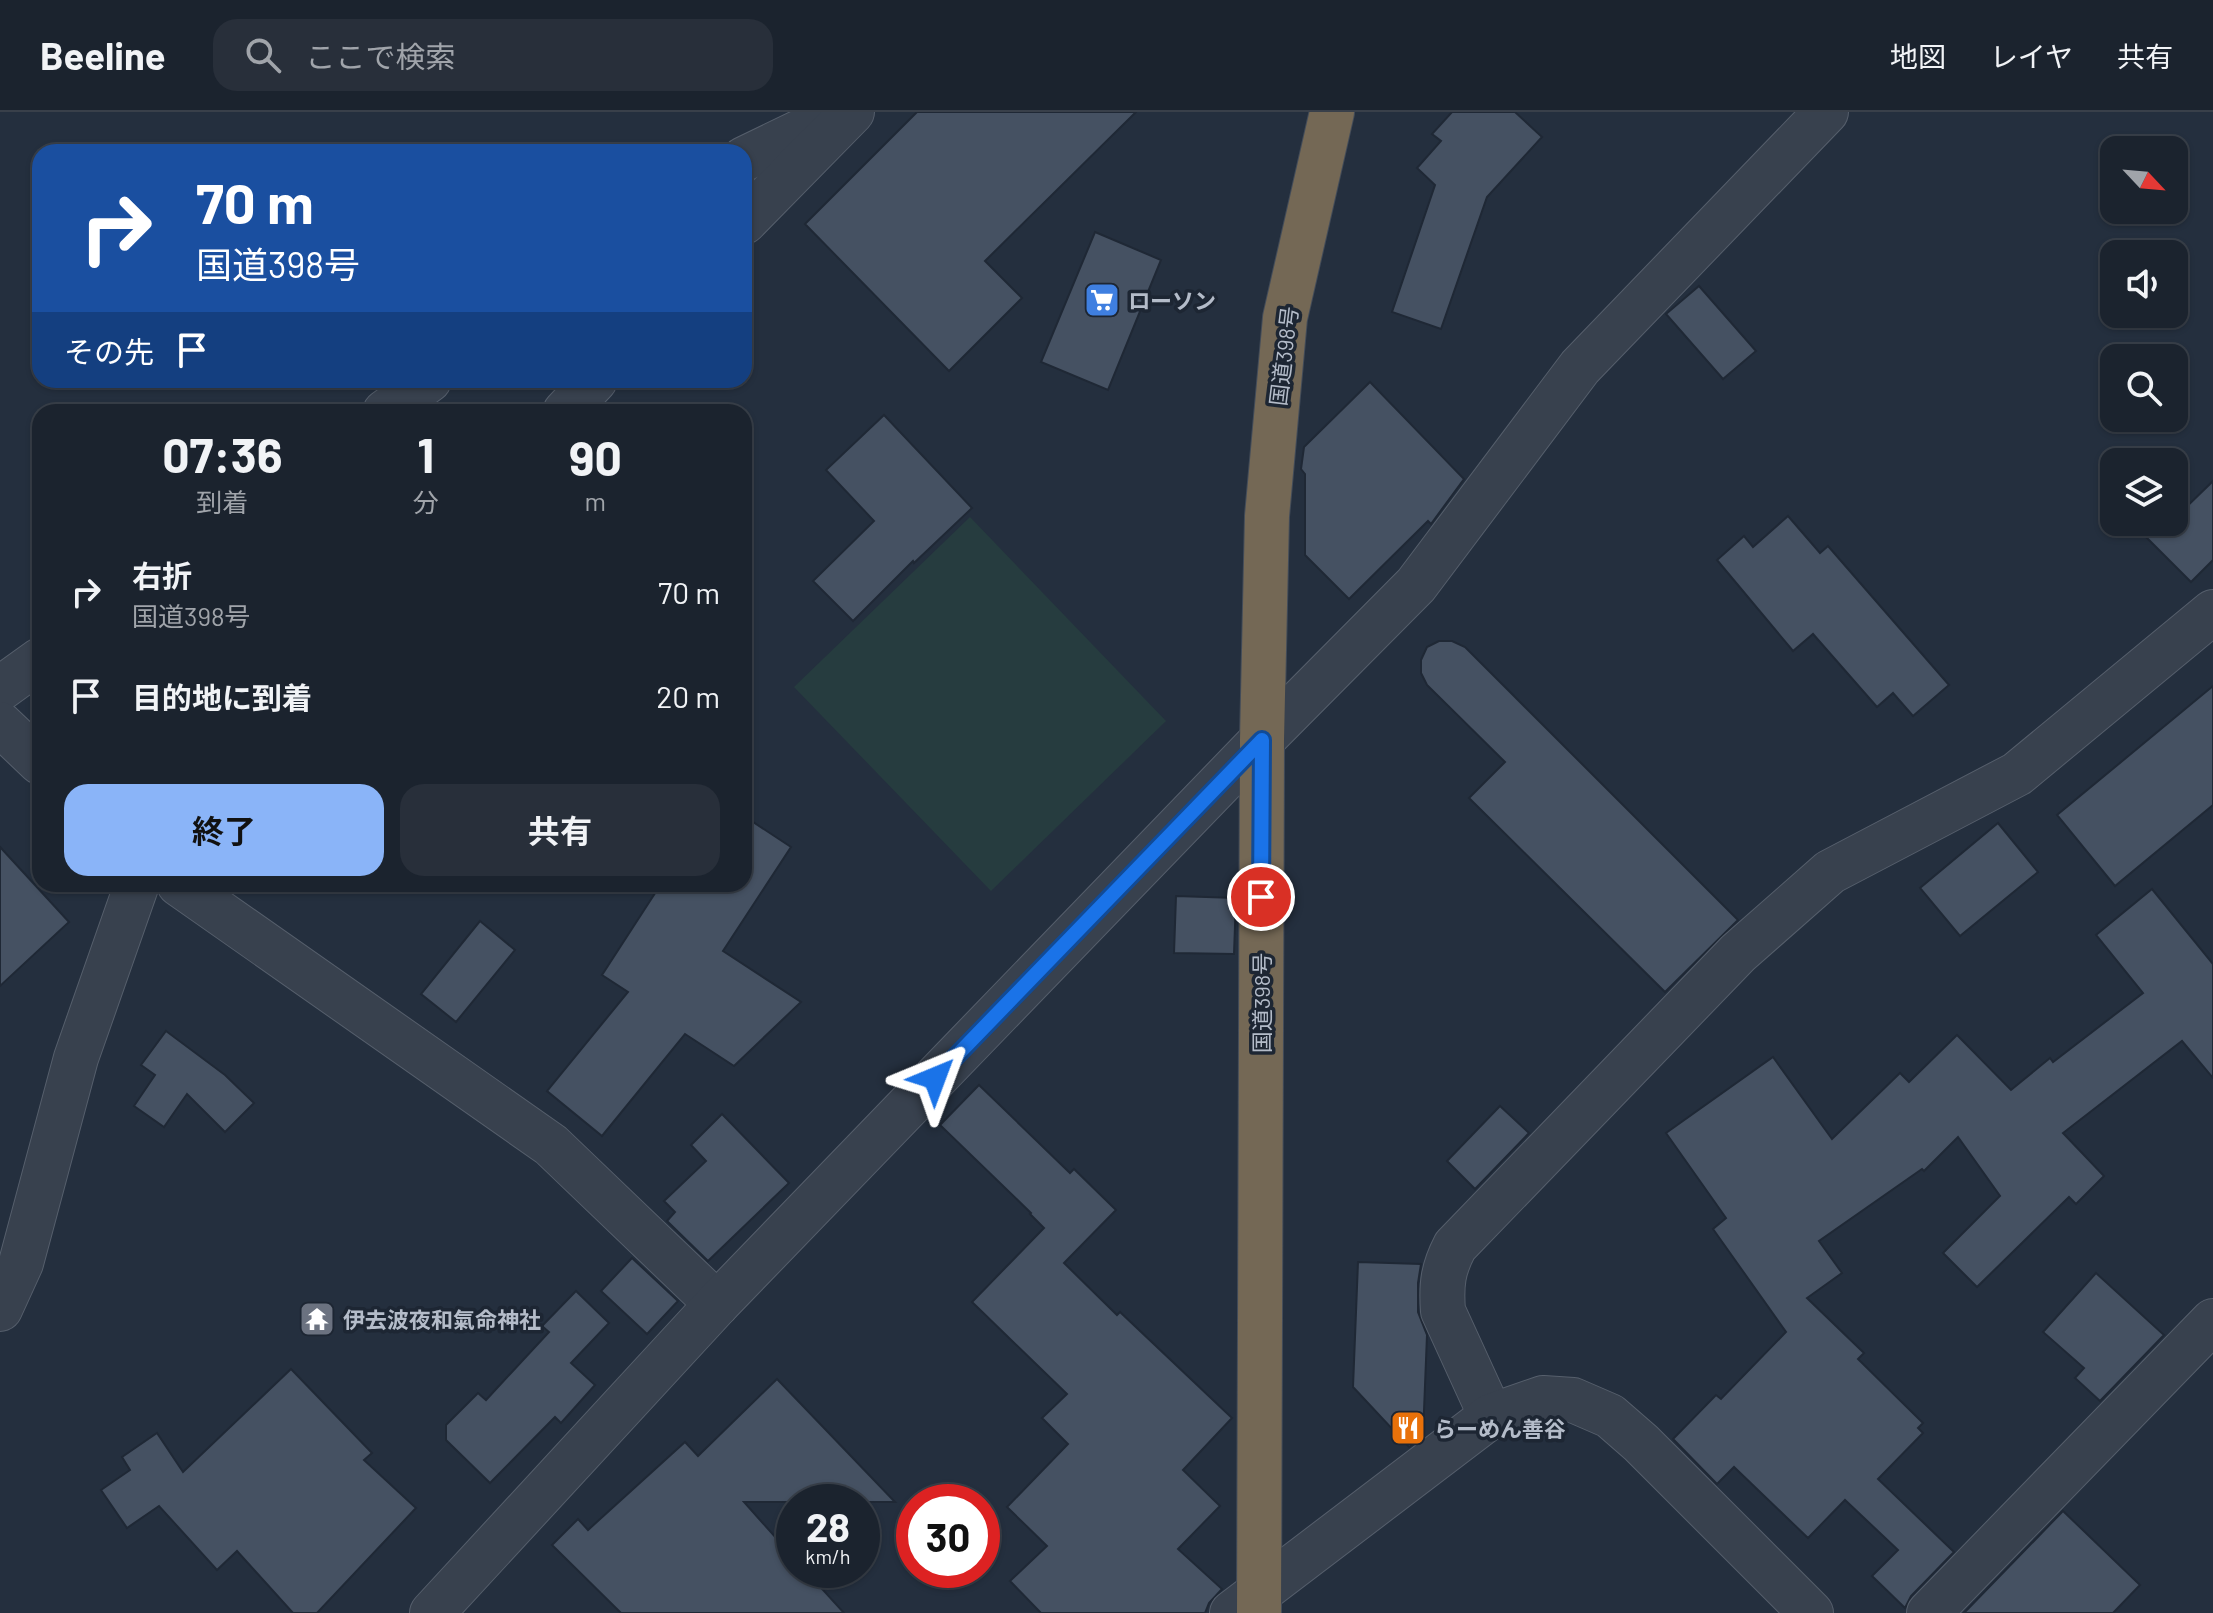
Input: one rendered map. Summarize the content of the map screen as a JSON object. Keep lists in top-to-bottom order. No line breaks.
{"streets":{"highway":["国道398号"]},"places":{"supermarket":["ローソン"],"temple":["伊去波夜和氣命神社"],"restaurant":["らーめん善谷"]},"north":"bottom right","page":{"header":"Beeline","search":"ここで検索","nav":["地図","レイヤ","共有"],"turn":["70 m","国道398号"],"then":"その先","eta":["07:36","到着","1","分","90","m"],"list":[{"name":"右折","note":"国道398号","value":"70 m"},{"name":"目的地に到着","value":"20 m"}],"buttons":["終了","共有"],"speed":"28 km/h","limit":"30"}}
